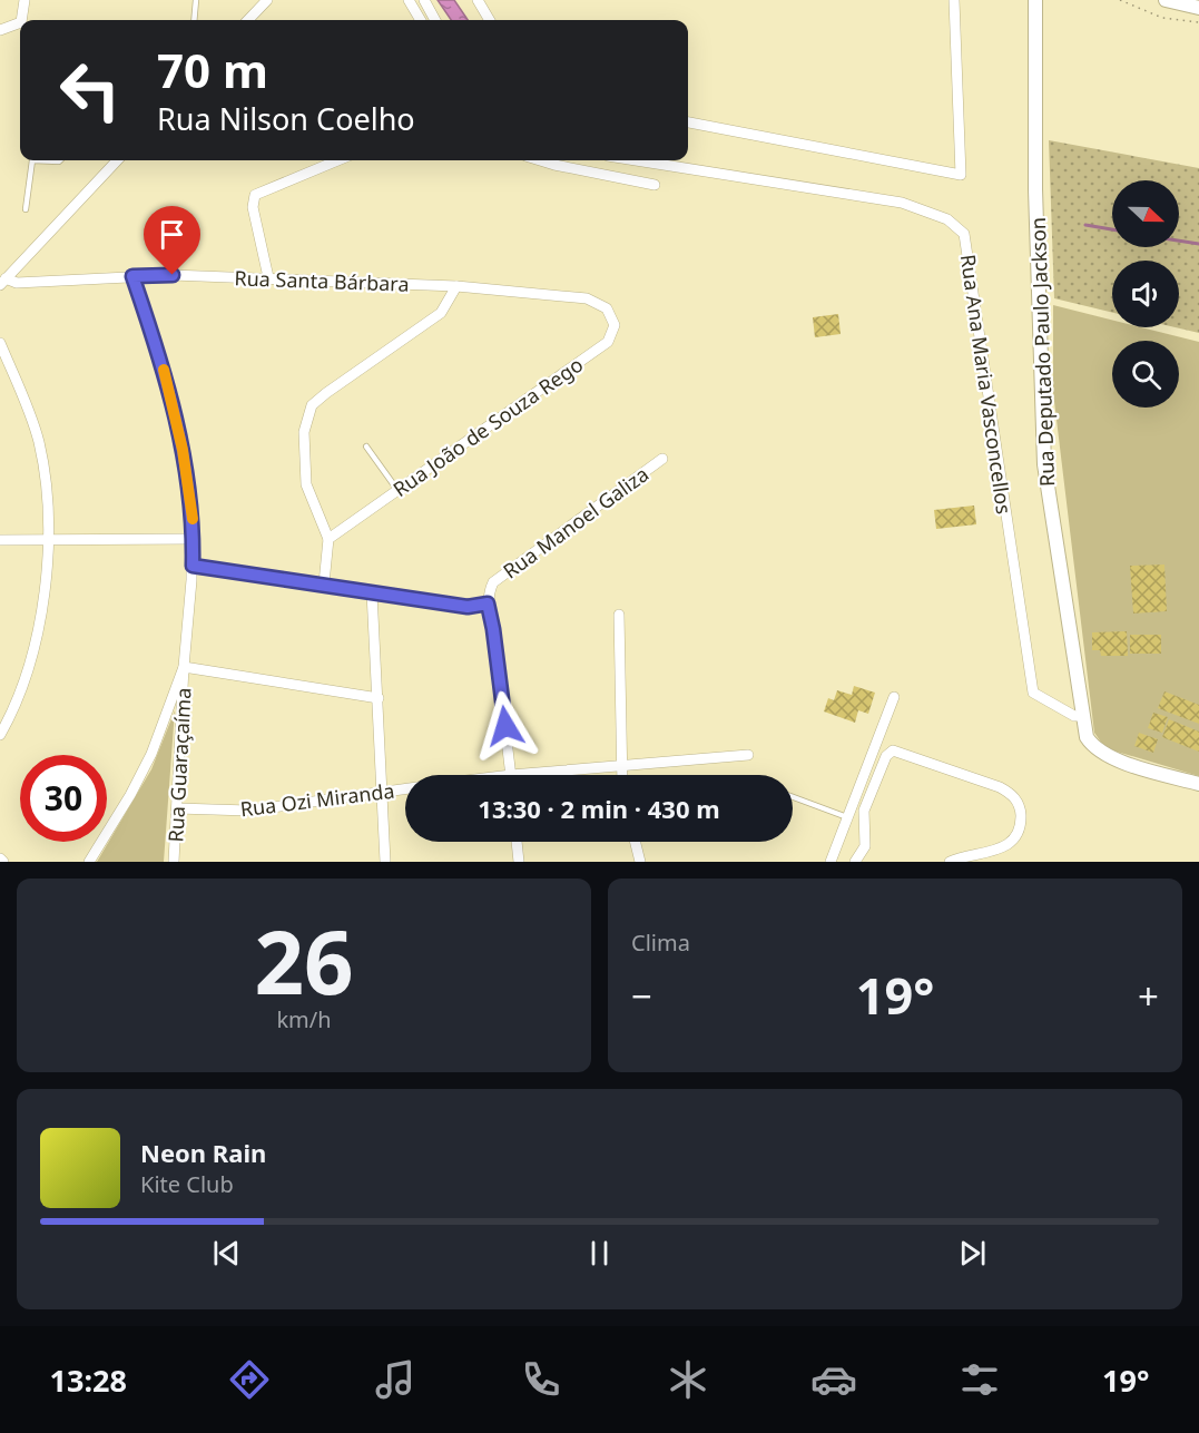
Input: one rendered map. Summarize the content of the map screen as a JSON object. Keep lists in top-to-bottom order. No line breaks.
{"streets":{"main road":["Rua Deputado Paulo Jackson"],"street":["Rua Santa Bárbara","Rua Ana Maria Vasconcellos","Rua João de Souza Rego","Rua Manoel Galiza","Rua Guaraçaíma","Rua Ozi Miranda"]},"crossings":[["Rua Santa Bárbara","Rua João de Souza Rego"],["Rua Deputado Paulo Jackson","Rua Ana Maria Vasconcellos"],["Rua Guaraçaíma","Rua Ozi Miranda"]],"north":"right","page":{"turn":["70 m","Rua Nilson Coelho"],"limit":"30","trip":"13:30 · 2 min · 430 m","tile":[["26","km/h"],"Clima"],"heat":["−","19°","+"],"song":["Neon Rain","Kite Club"],"tabs":["13:28","19°"]}}
